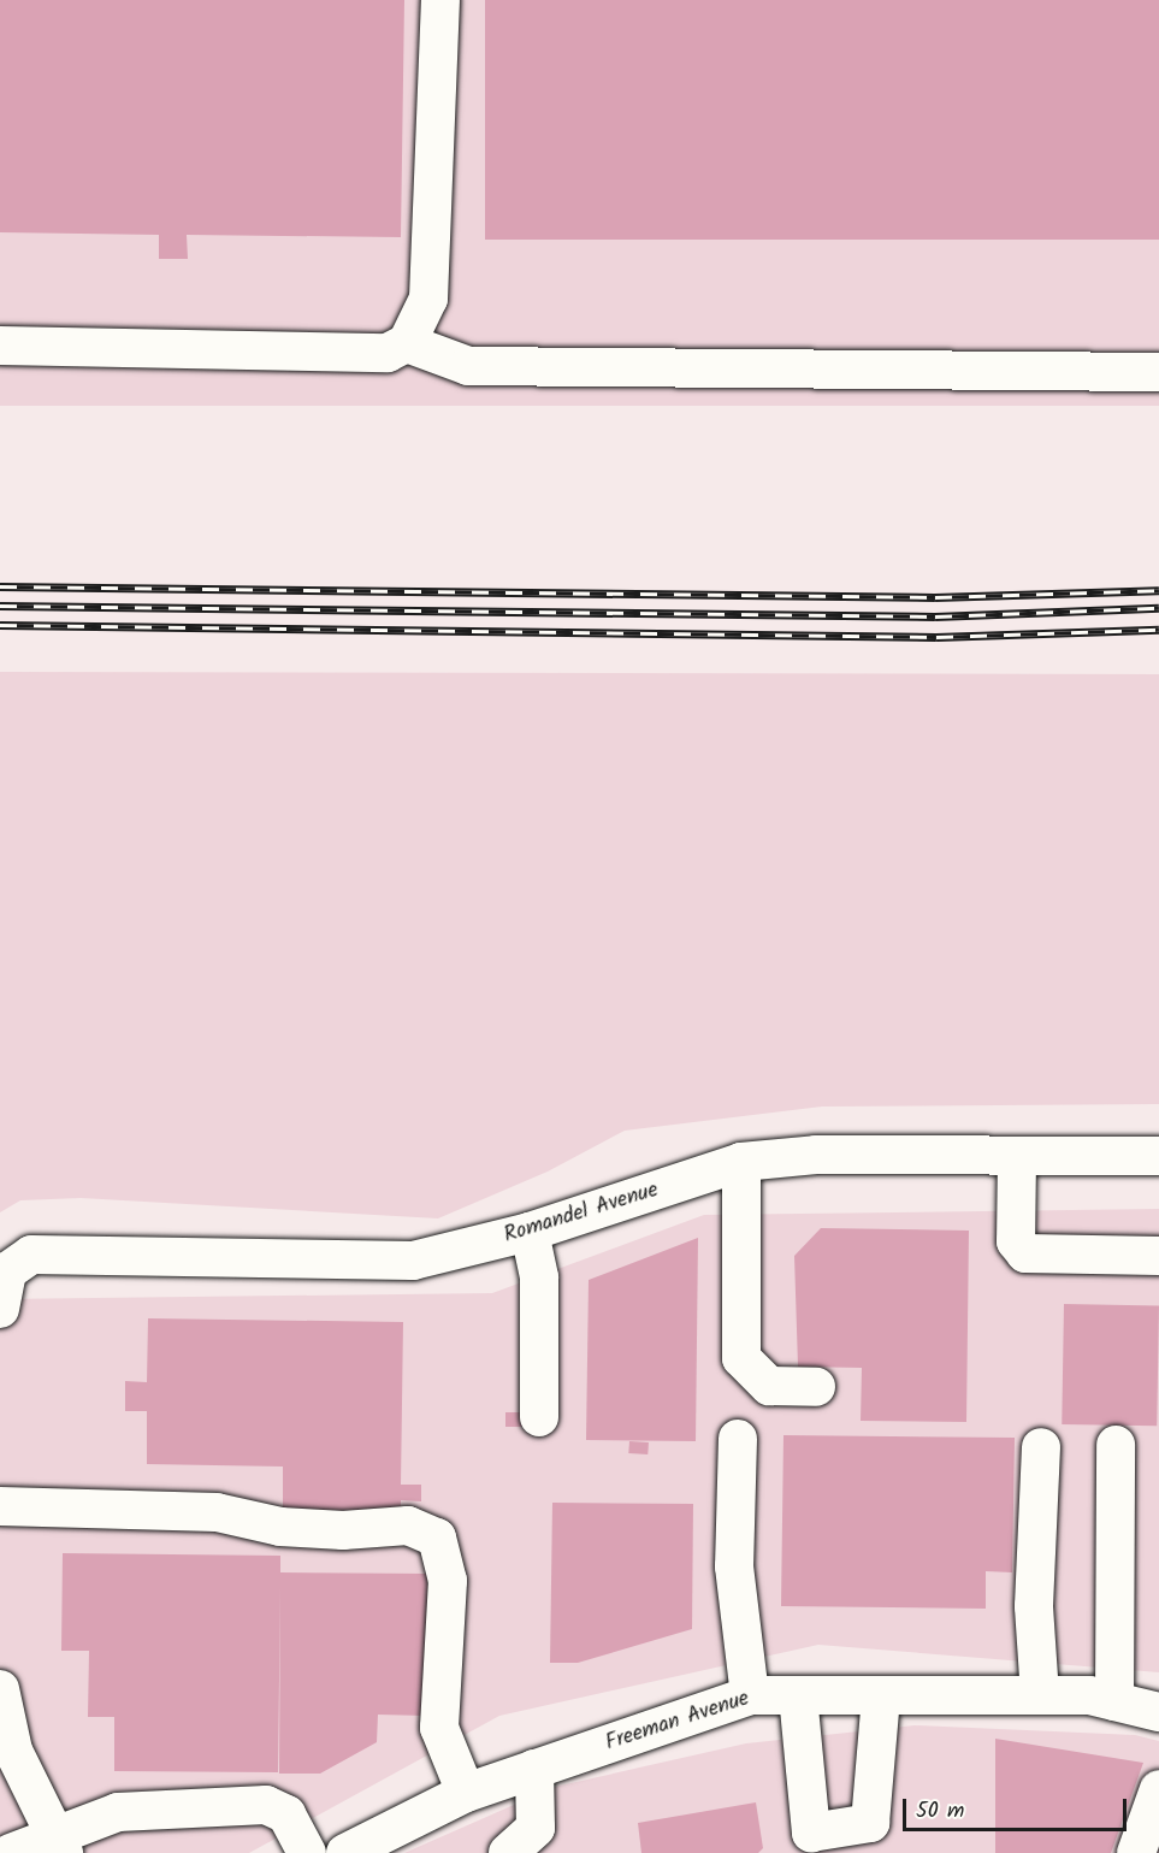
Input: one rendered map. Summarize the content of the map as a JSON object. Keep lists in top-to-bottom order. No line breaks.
{"streets":{"street":["Romandel Avenue","Freeman Avenue"]},"scale_bar":"50 m"}
